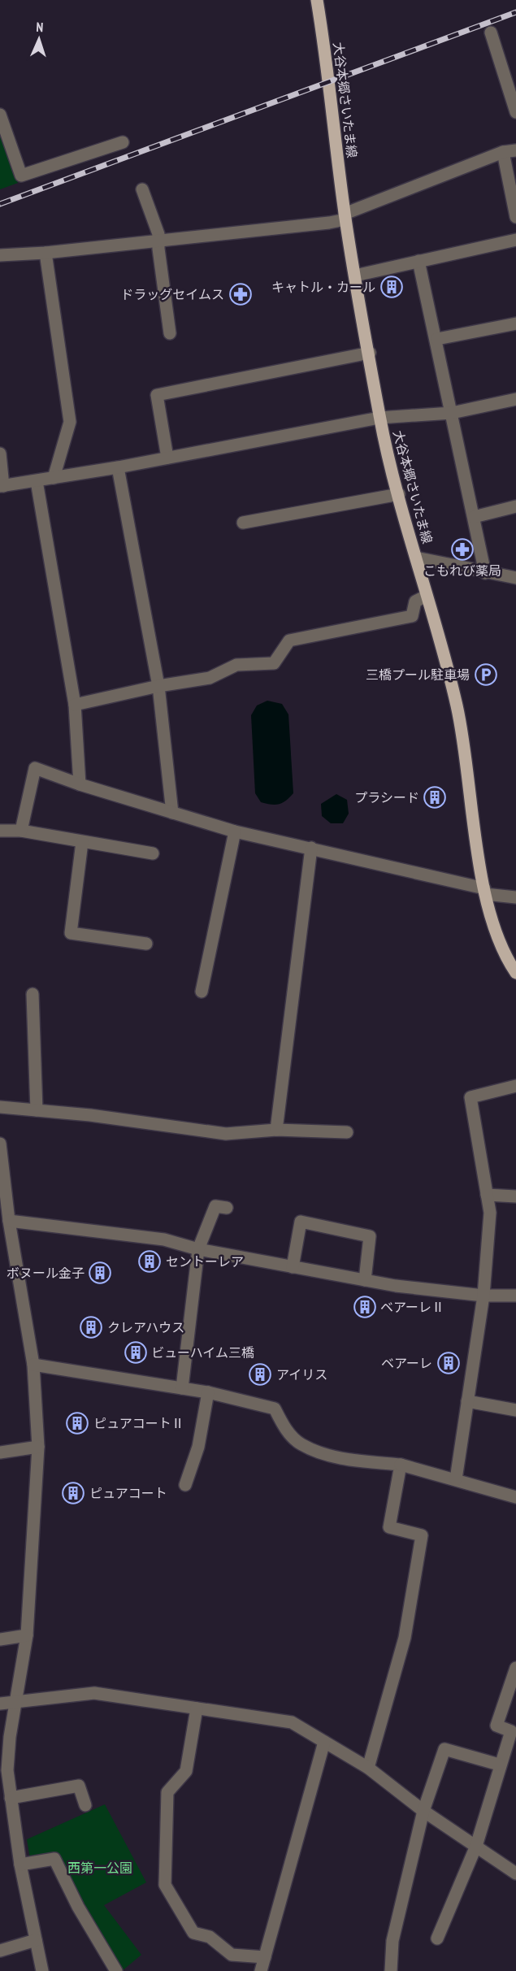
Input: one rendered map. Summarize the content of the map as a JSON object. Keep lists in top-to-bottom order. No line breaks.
{"streets":{"main road":["大谷本郷さいたま線"]},"parks":["西第一公園"],"places":{"building":["キャトル・カール","プラシード","セントーレア","ボヌール金子","ベアーレⅡ","クレアハウス","ビューハイム三橋","ベアーレ","アイリス","ピュアコートⅡ","ピュアコート"],"pharmacy":["ドラッグセイムス","こもれび薬局"],"parking":["三橋プール駐車場"]},"north":"top"}
